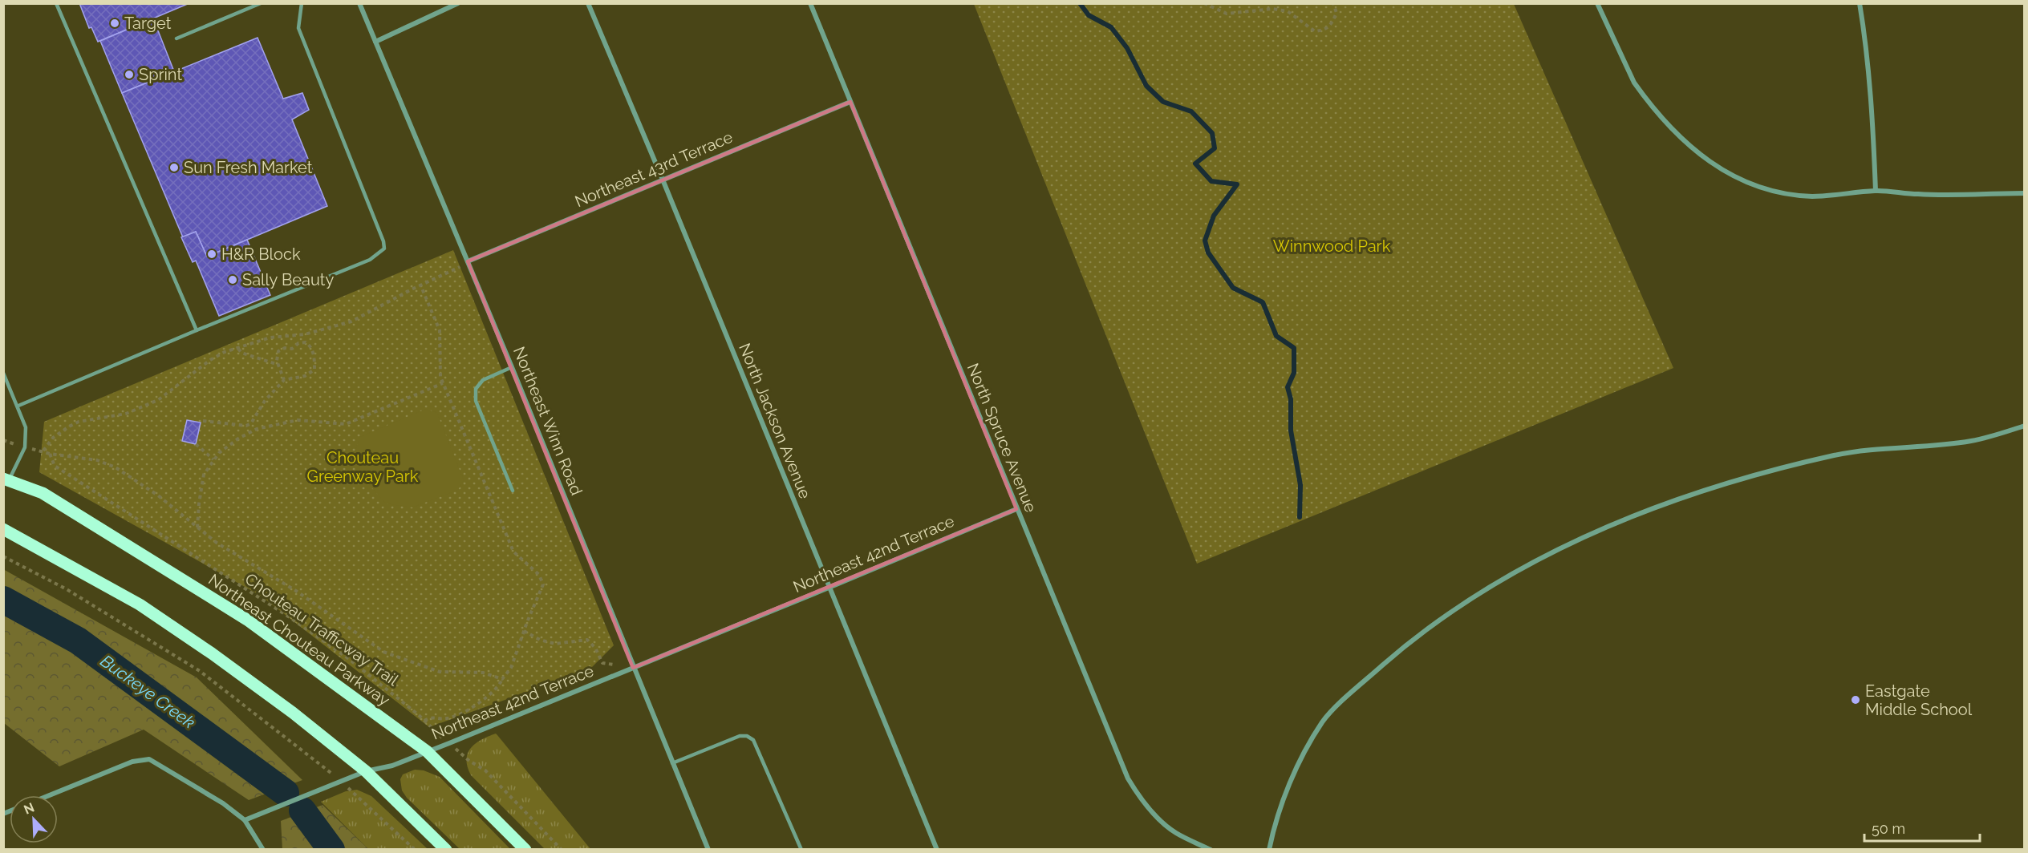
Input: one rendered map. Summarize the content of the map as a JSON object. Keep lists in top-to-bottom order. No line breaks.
{"streets":{"main road":["Northeast Chouteau Parkway"],"street":["Northeast 43rd Terrace","Northeast Winn Road","North Jackson Avenue","North Spruce Avenue","Northeast 42nd Terrace"],"path":["Chouteau Trafficway Trail"]},"crossings":[["Northeast 43rd Terrace","Northeast Winn Road"],["Northeast 43rd Terrace","North Jackson Avenue"],["Northeast 43rd Terrace","North Spruce Avenue"],["Northeast Winn Road","Northeast 42nd Terrace"],["North Jackson Avenue","Northeast 42nd Terrace"],["North Spruce Avenue","Northeast 42nd Terrace"],["Northeast 42nd Terrace","Chouteau Trafficway Trail"],["Northeast 42nd Terrace","Northeast Chouteau Parkway"]],"water":["Buckeye Creek"],"parks":["Winnwood Park","Chouteau Greenway Park"],"places":["Target","Sprint","Sun Fresh Market","H&R Block","Sally Beauty","Eastgate Middle School"],"scale_bar":"50 m","north":"top left"}
